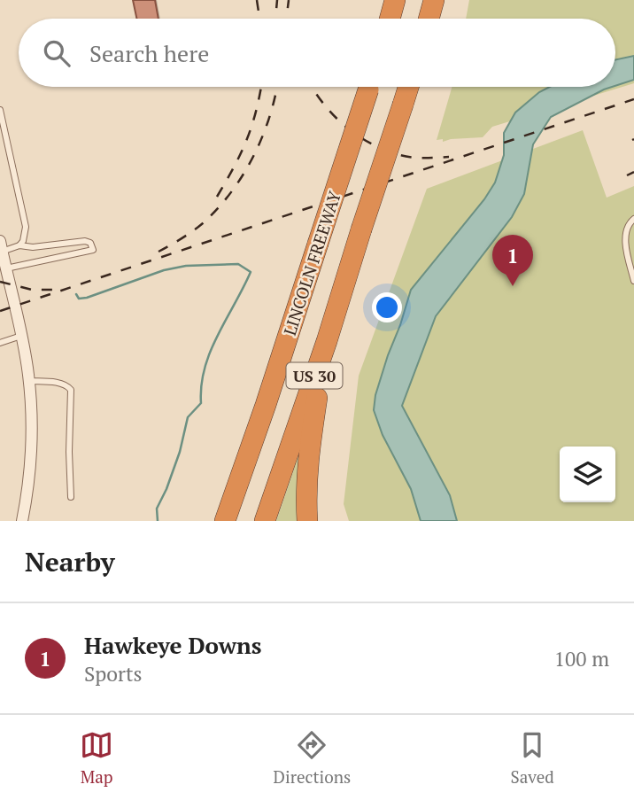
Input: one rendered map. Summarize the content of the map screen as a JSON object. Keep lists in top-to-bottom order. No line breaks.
{"streets":{"highway":["LINCOLN FREEWAY","US 30"]},"page":{"search":"Search here","pins":"1","heading":"Nearby","list":[{"mark":"1","name":"Hawkeye Downs","note":"Sports","value":"100 m"}],"nav":["Map","Directions","Saved"]}}
